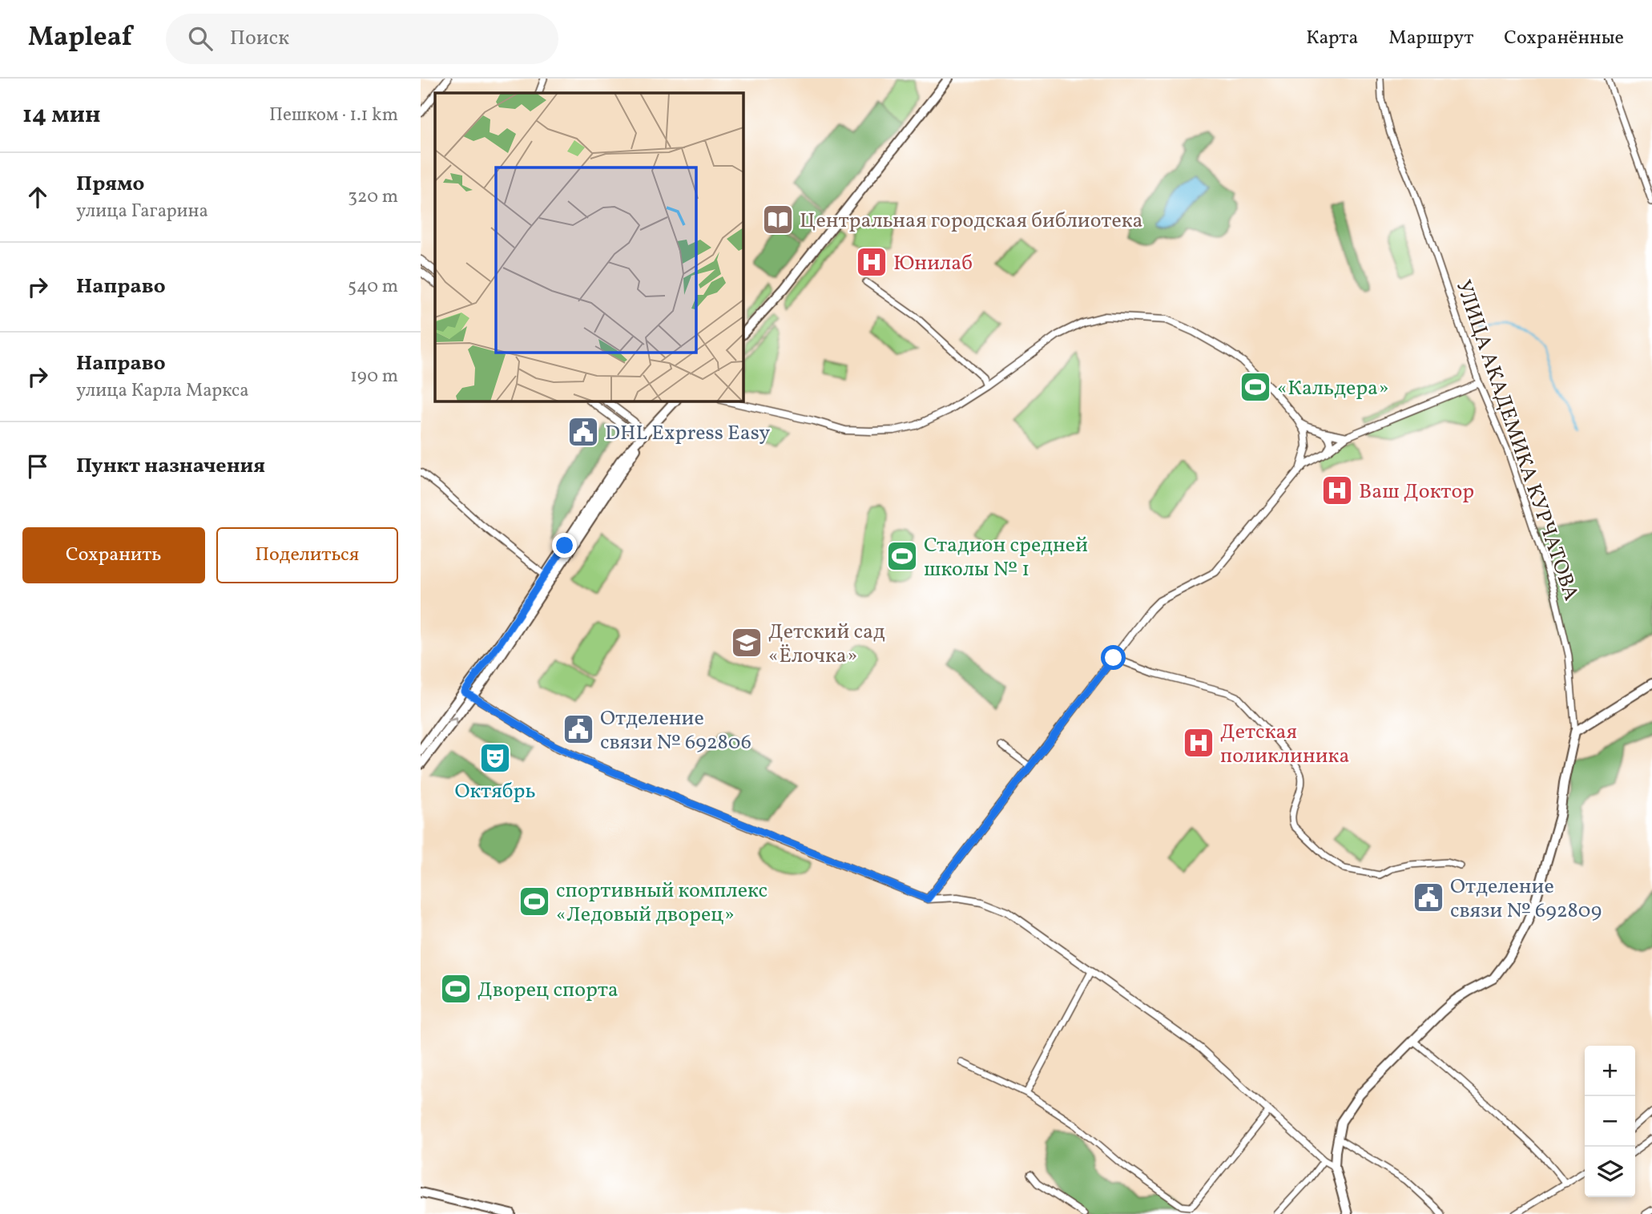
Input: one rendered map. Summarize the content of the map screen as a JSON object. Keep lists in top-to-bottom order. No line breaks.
{"streets":{"main road":["УЛИЦА АКАДЕМИКА КУРЧАТОВА"]},"places":{"library":["Центральная городская библиотека"],"hospital":["Юнилаб","Ваш Доктор","Детская поликлиника"],"sports":["«Кальдера»","Стадион средней школы № 1","спортивный комплекс «Ледовый дворец»","Дворец спорта"],"public building":["DHL Express Easy","Отделение связи № 692806","Отделение связи № 692809"],"school or university":["Детский сад «Ёлочка»"],"theatre":["Октябрь"]},"page":{"header":"Mapleaf","search":"Поиск","nav":["Карта","Маршрут","Сохранённые"],"heading":["14 мин","Пешком · 1.1 km"],"list":[["Прямо","улица Гагарина","320 m"],["Направо","540 m"],["Направо","улица Карла Маркса","190 m"],"Пункт назначения"],"buttons":["Сохранить","Поделиться"],"map_buttons":["+","−"]}}
